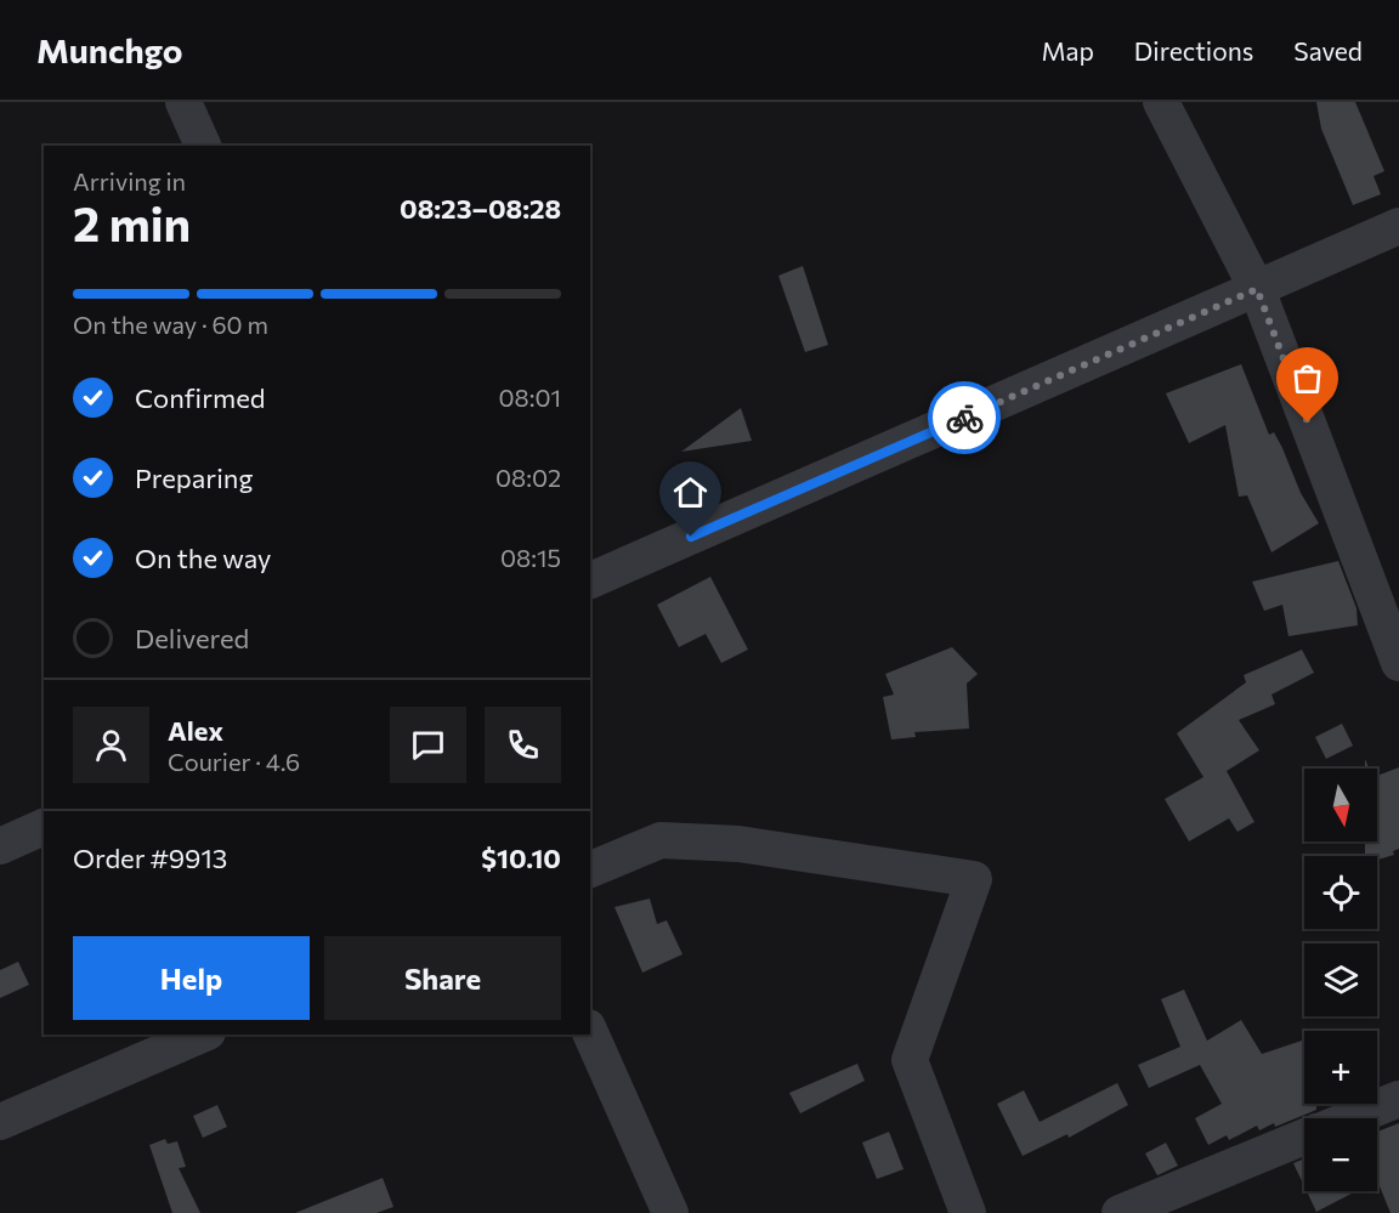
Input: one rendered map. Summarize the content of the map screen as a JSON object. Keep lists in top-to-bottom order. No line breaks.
{"north":"bottom","page":{"header":"Munchgo","nav":["Map","Directions","Saved"],"heading":["2 min","Arriving in","08:23–08:28"],"panel":["Alex","Courier · 4.6","Order #9913","$10.10"],"bar":"On the way · 60 m","list":[["Confirmed","08:01"],["Preparing","08:02"],["On the way","08:15"],"Delivered"],"map_buttons":["+","−"],"buttons":["Help","Share"]}}
